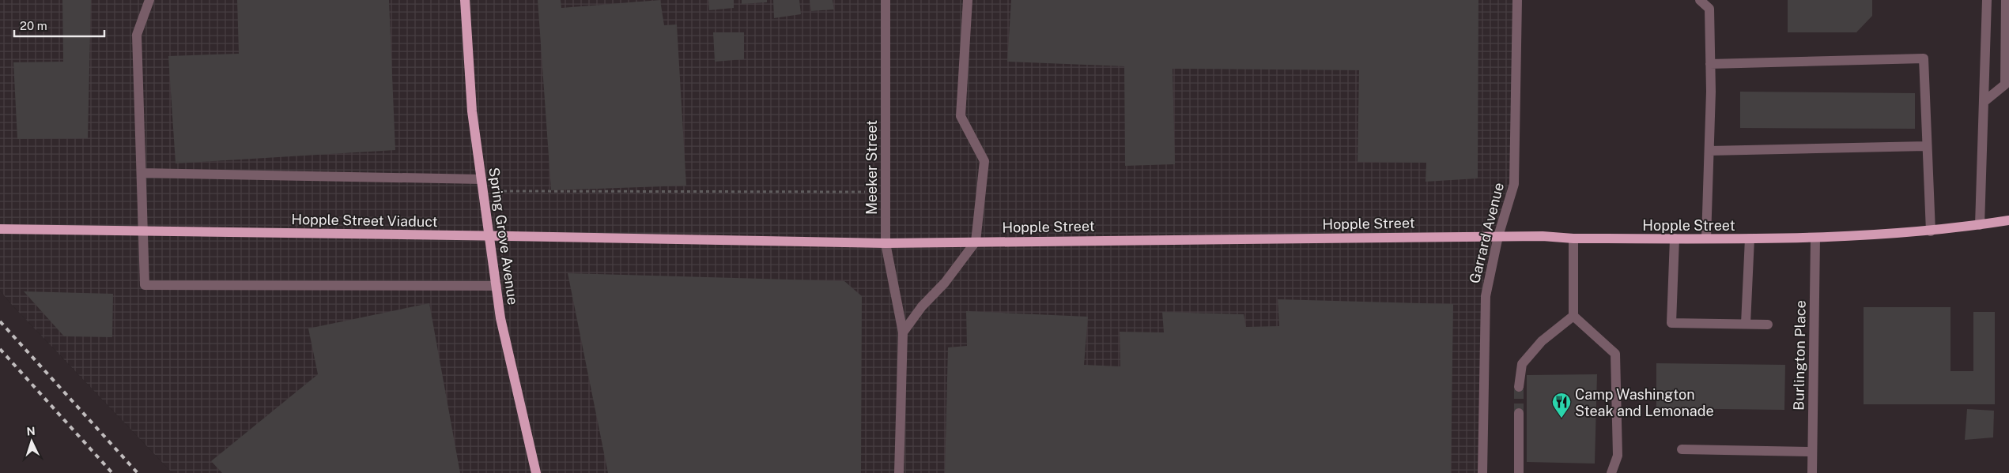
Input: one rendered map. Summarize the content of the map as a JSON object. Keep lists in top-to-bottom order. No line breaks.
{"streets":{"main road":["Hopple Street Viaduct","Hopple Street","Spring Grove Avenue"],"street":["Meeker Street","Garrard Avenue","Burlington Place"]},"crossings":[["Meeker Street","Hopple Street"],["Hopple Street Viaduct","Hopple Street"],["Hopple Street","Garrard Avenue"],["Hopple Street","Burlington Place"]],"places":{"restaurant":["Camp Washington Steak and Lemonade"]},"scale_bar":"20 m","north":"top"}
